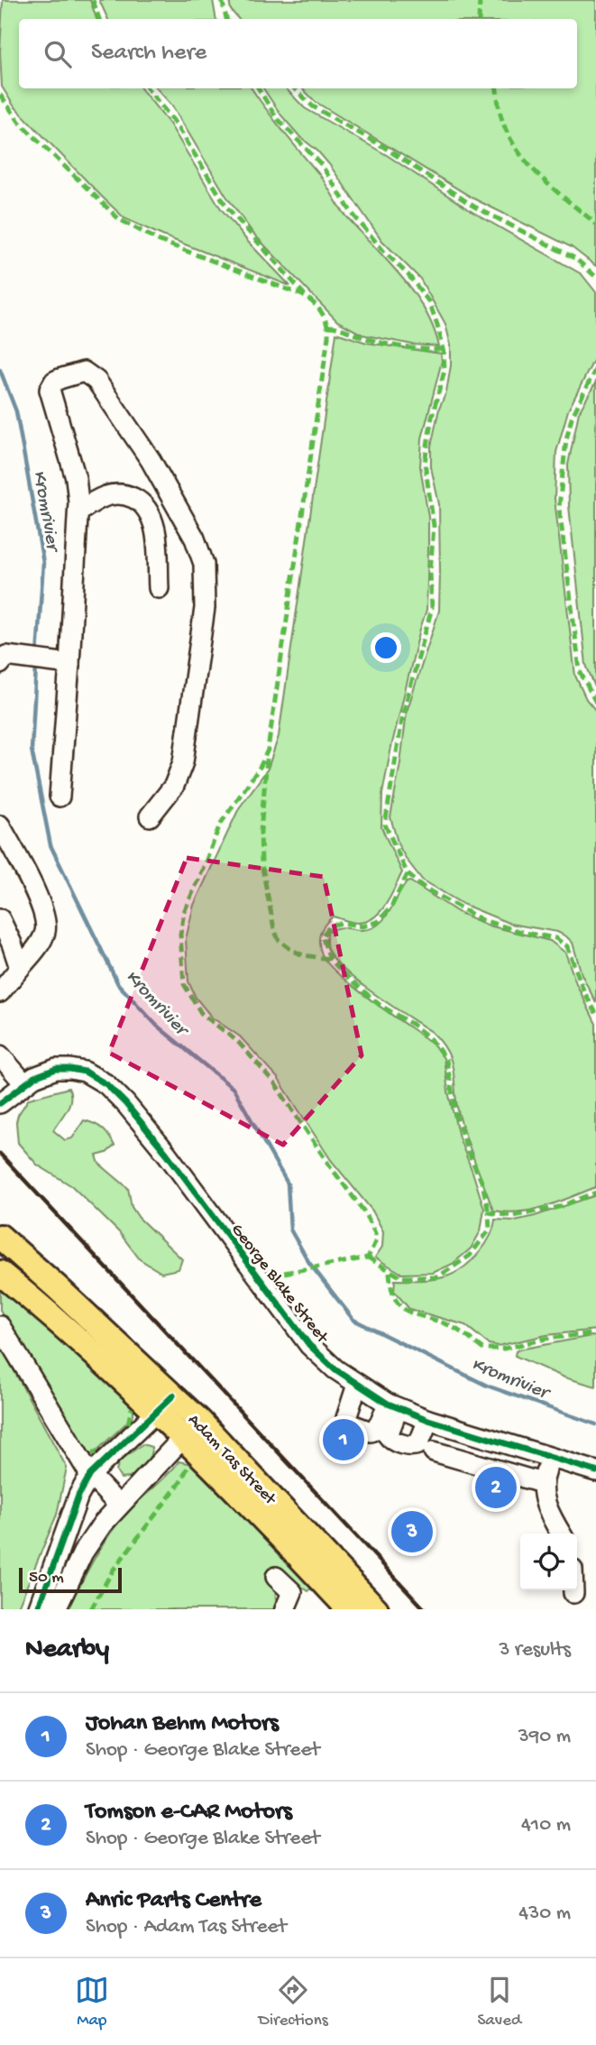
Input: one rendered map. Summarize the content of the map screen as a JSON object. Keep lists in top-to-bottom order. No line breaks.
{"streets":{"main road":["Adam Tas Street"],"street":["George Blake Street"]},"water":["Kromrivier"],"scale_bar":"50 m","page":{"search":"Search here","pins":["1","2","3"],"scale":"50 m","heading":["Nearby","3 results"],"list":[{"mark":"1","name":"Johan Behm Motors","note":"Shop · George Blake Street","value":"390 m"},{"mark":"2","name":"Tomson e-CAR Motors","note":"Shop · George Blake Street","value":"410 m"},{"mark":"3","name":"Anric Parts Centre","note":"Shop · Adam Tas Street","value":"430 m"}],"nav":["Map","Directions","Saved"]}}
